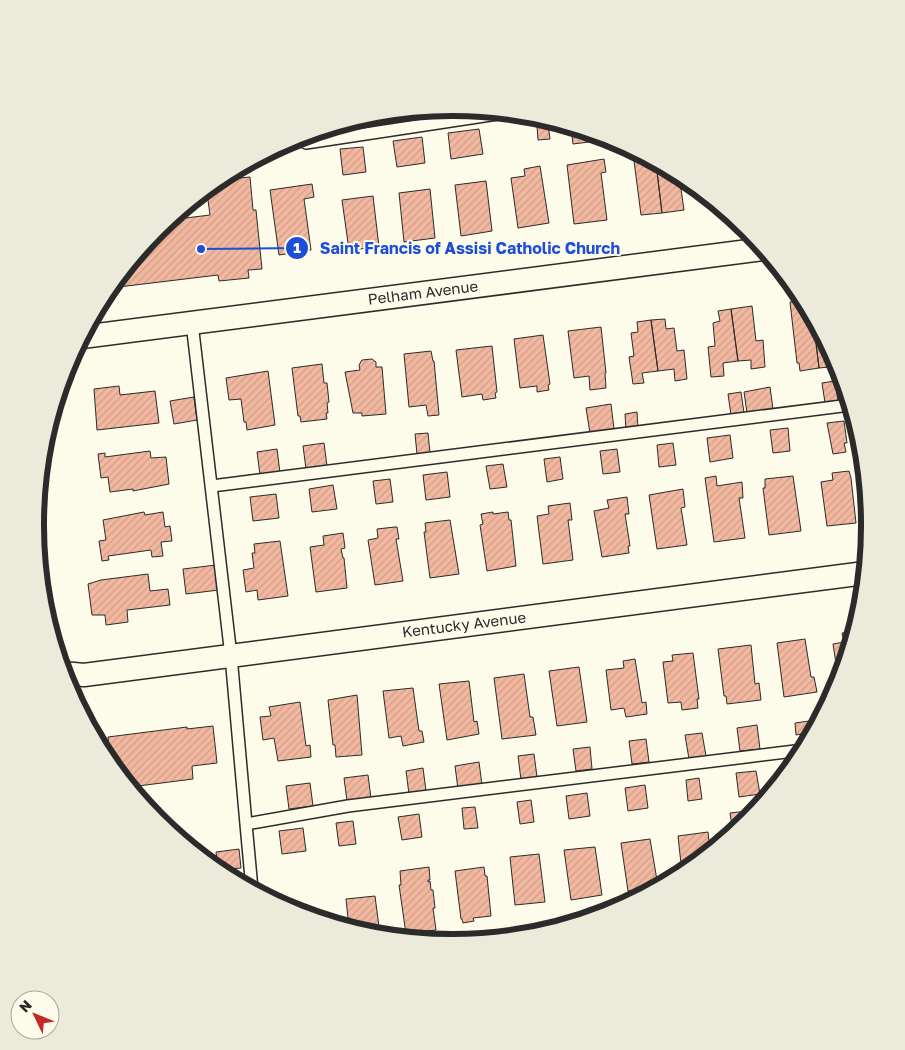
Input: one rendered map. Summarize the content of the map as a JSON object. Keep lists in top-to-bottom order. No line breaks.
{"streets":{"street":["Pelham Avenue","Kentucky Avenue"]},"places":["Saint Francis of Assisi Catholic Church"],"north":"top left"}
